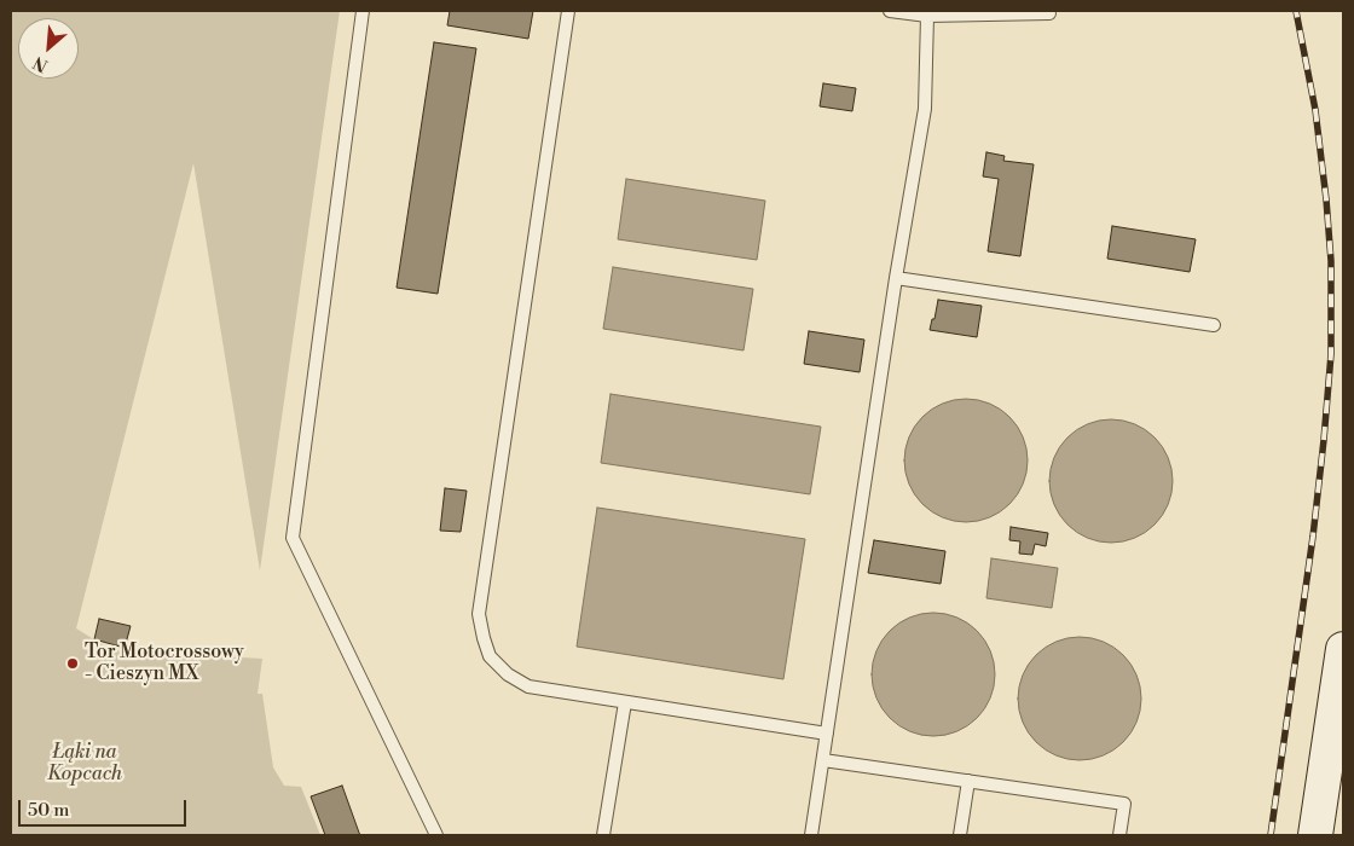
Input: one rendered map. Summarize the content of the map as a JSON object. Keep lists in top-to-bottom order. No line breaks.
{"parks":["Łąki na Kopcach"],"places":["Tor Motocrossowy - Cieszyn MX"],"scale_bar":"50 m","north":"bottom left"}
